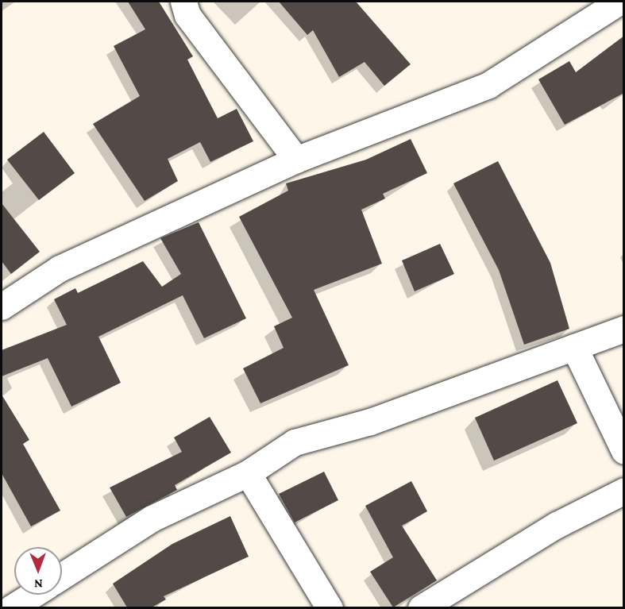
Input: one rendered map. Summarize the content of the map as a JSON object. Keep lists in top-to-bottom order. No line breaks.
{"north":"bottom"}
